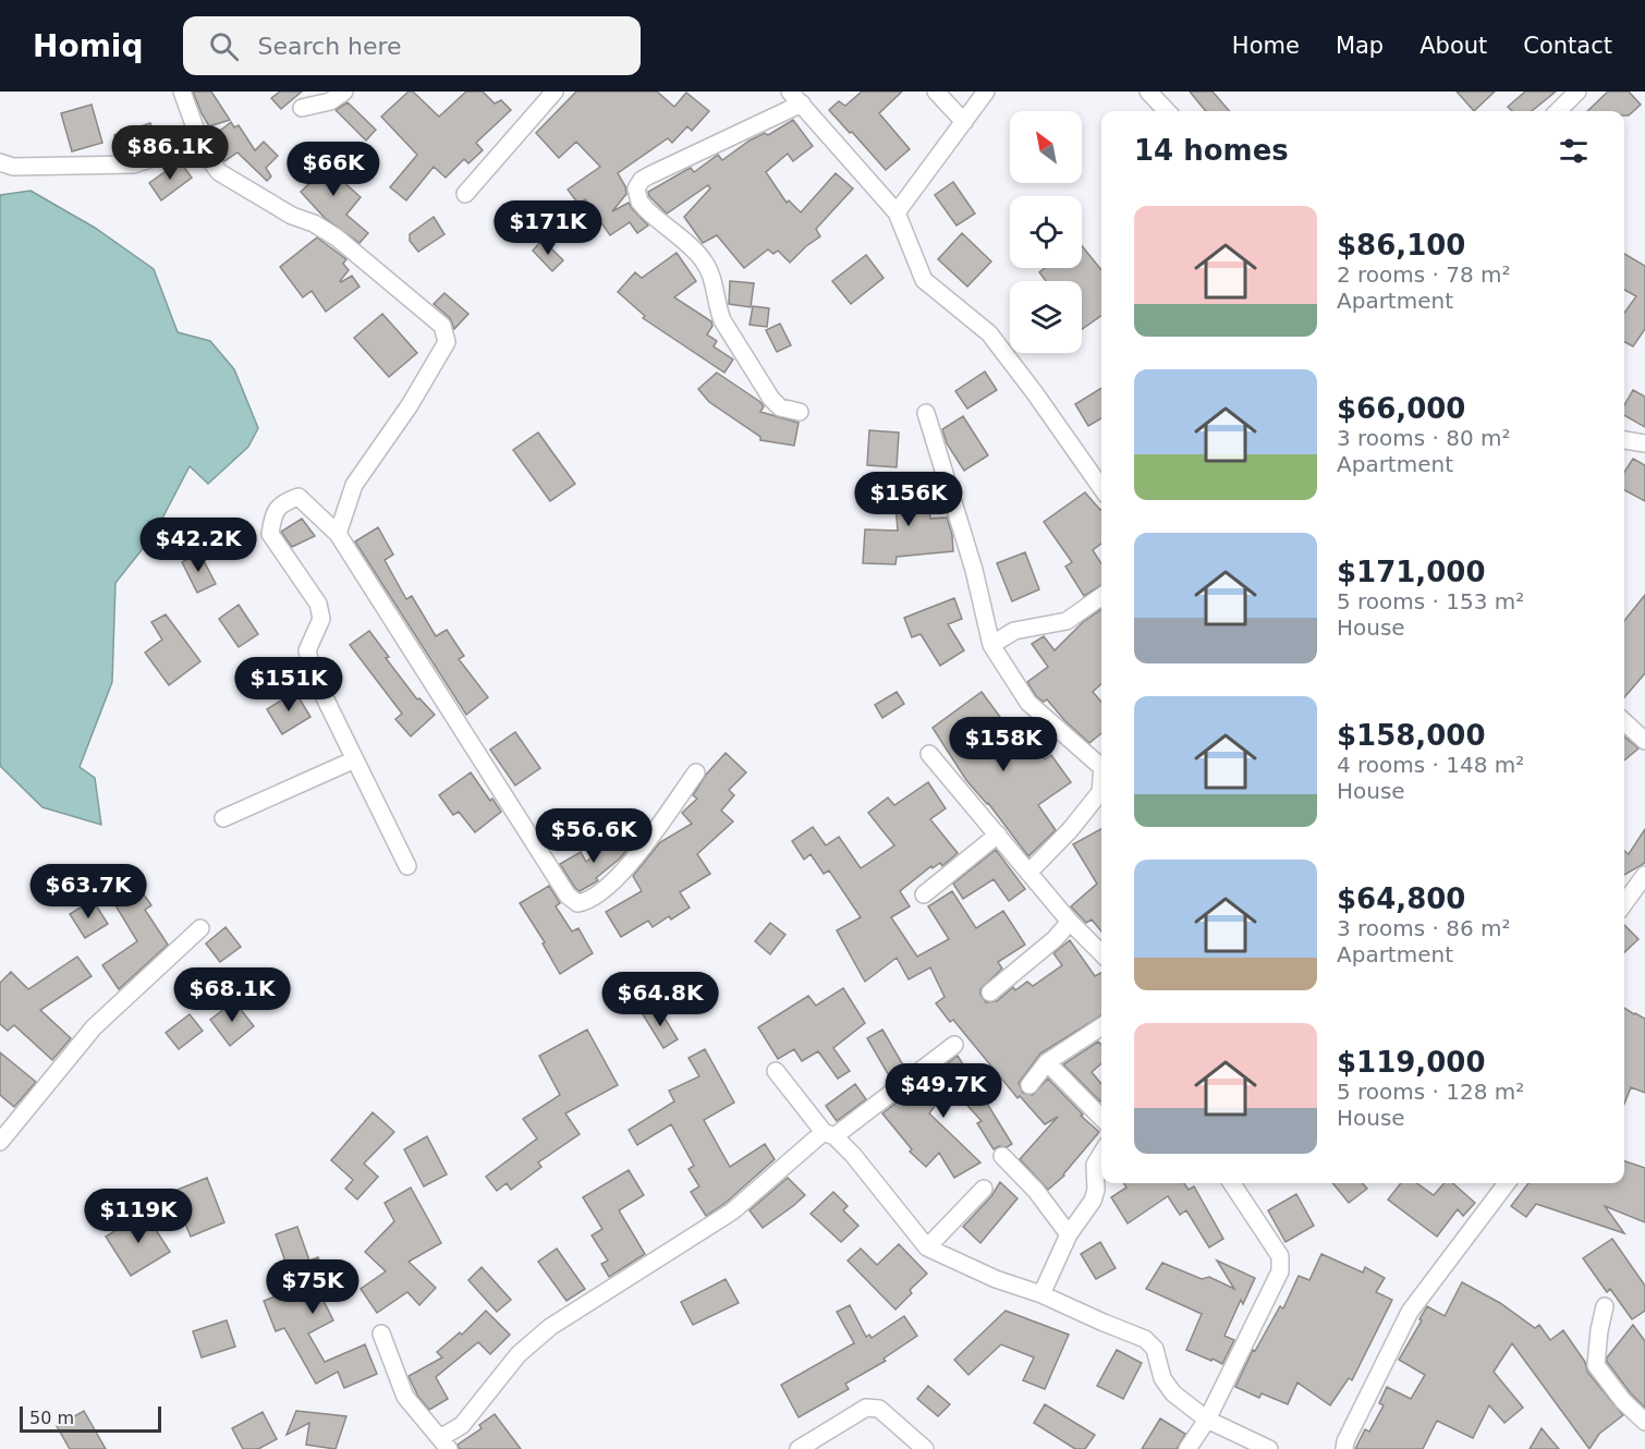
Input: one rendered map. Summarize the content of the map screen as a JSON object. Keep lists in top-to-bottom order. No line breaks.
{"scale_bar":"50 m","north":"top left","page":{"header":"Homiq","search":"Search here","nav":["Home","Map","About","Contact"],"heading":"14 homes","price":["$86.1K","$66K","$171K","$156K","$42.2K","$151K","$158K","$56.6K","$63.7K","$68.1K","$64.8K","$49.7K","$119K","$75K"],"list":[{"name":"$86,100","note":"2 rooms · 78 m² · Apartment"},{"name":"$66,000","note":"3 rooms · 80 m² · Apartment"},{"name":"$171,000","note":"5 rooms · 153 m² · House"},{"name":"$158,000","note":"4 rooms · 148 m² · House"},{"name":"$64,800","note":"3 rooms · 86 m² · Apartment"},{"name":"$119,000","note":"5 rooms · 128 m² · House"}],"scale":"50 m"}}
